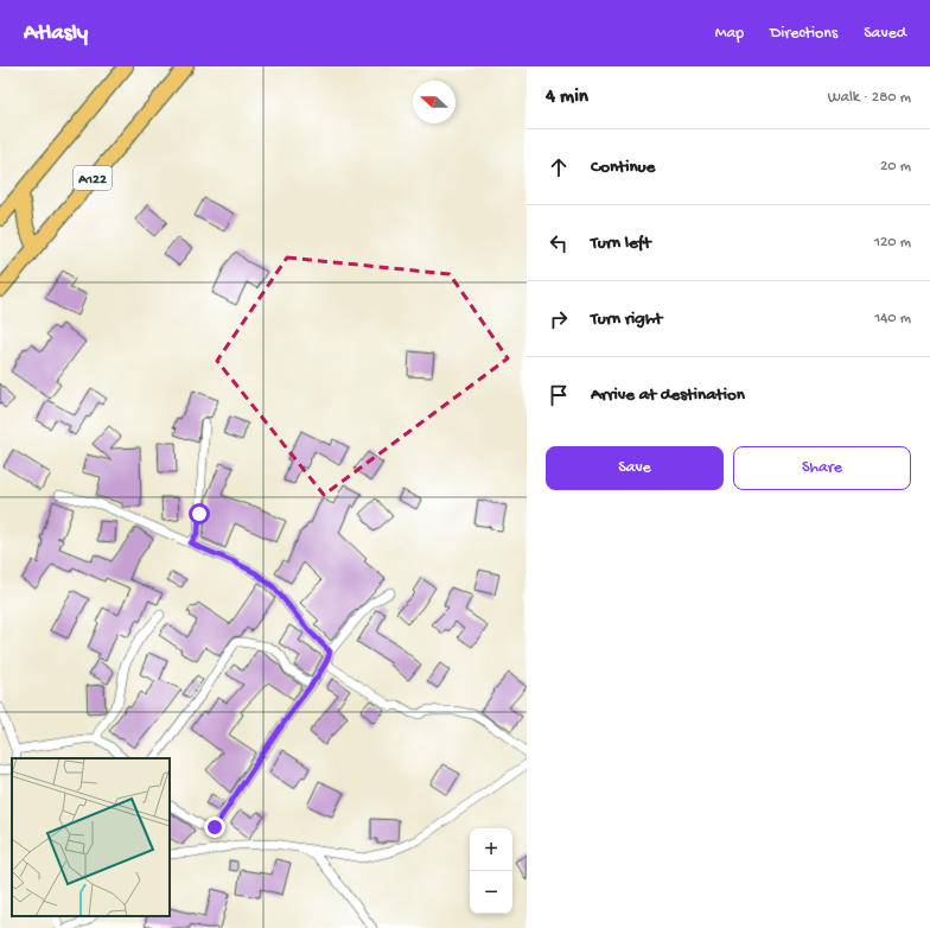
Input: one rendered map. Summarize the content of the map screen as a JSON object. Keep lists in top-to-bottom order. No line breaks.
{"streets":{"highway":["A122"]},"north":"left","page":{"header":"Atlasly","nav":["Map","Directions","Saved"],"heading":["4 min","Walk · 280 m"],"list":[["Continue","20 m"],["Turn left","120 m"],["Turn right","140 m"],"Arrive at destination"],"buttons":["Save","Share"],"map_buttons":["+","−"]}}
